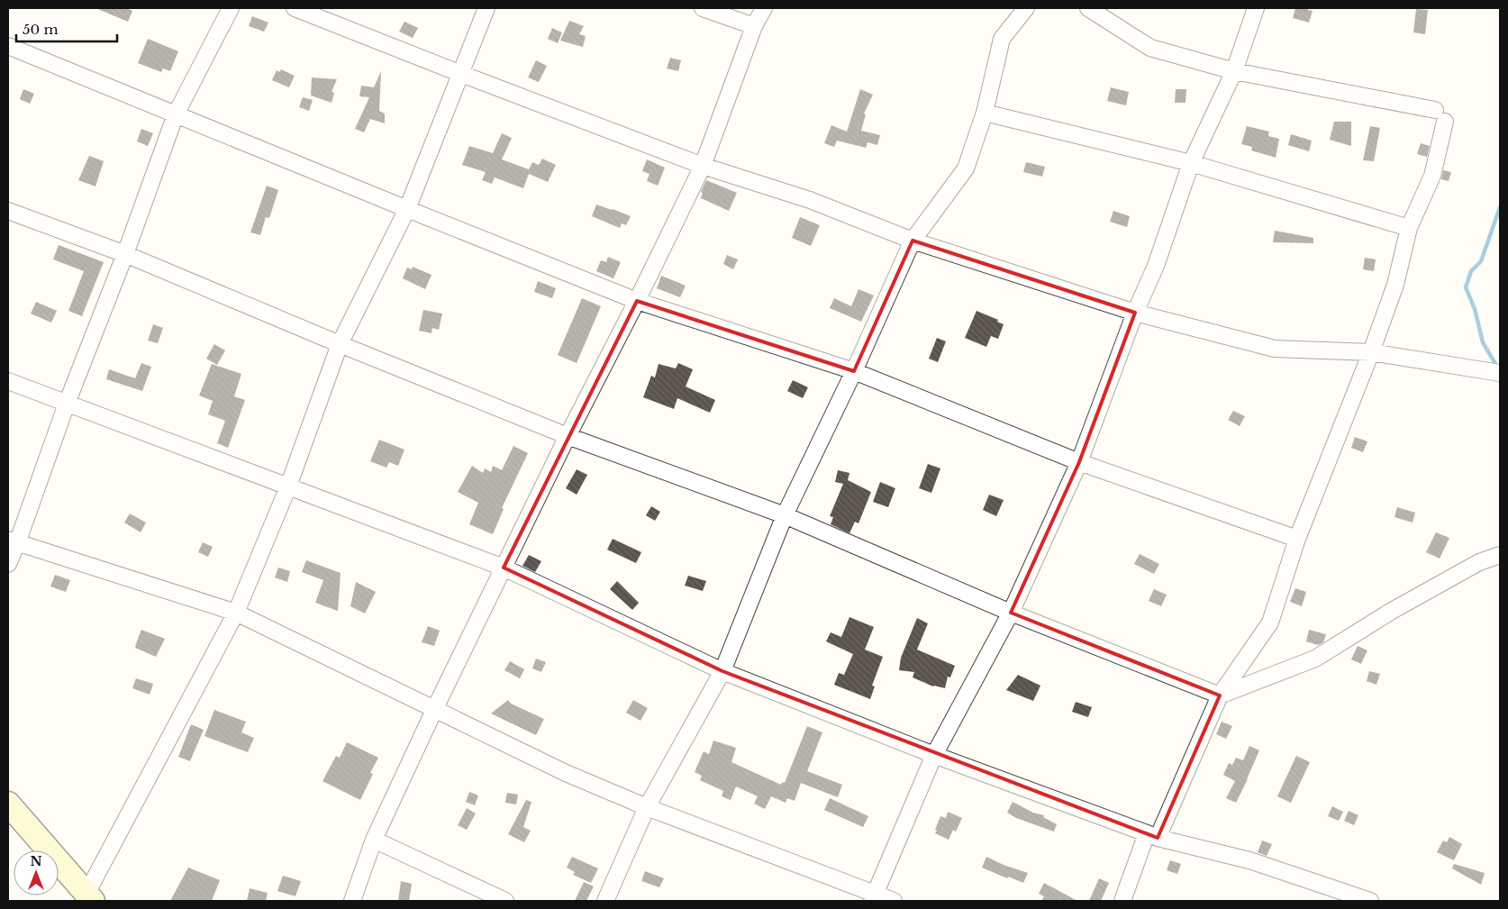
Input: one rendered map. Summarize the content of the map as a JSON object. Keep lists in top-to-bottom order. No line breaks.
{"scale_bar":"50 m","north":"top"}
